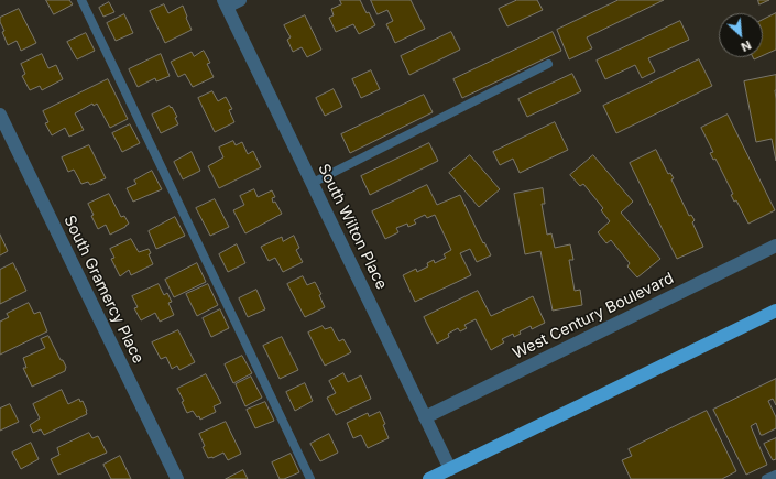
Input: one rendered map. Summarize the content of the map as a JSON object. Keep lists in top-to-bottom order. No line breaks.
{"streets":{"street":["South Wilton Place","South Gramercy Place","West Century Boulevard"]},"crossings":[["South Wilton Place","West Century Boulevard"]],"north":"bottom right"}
